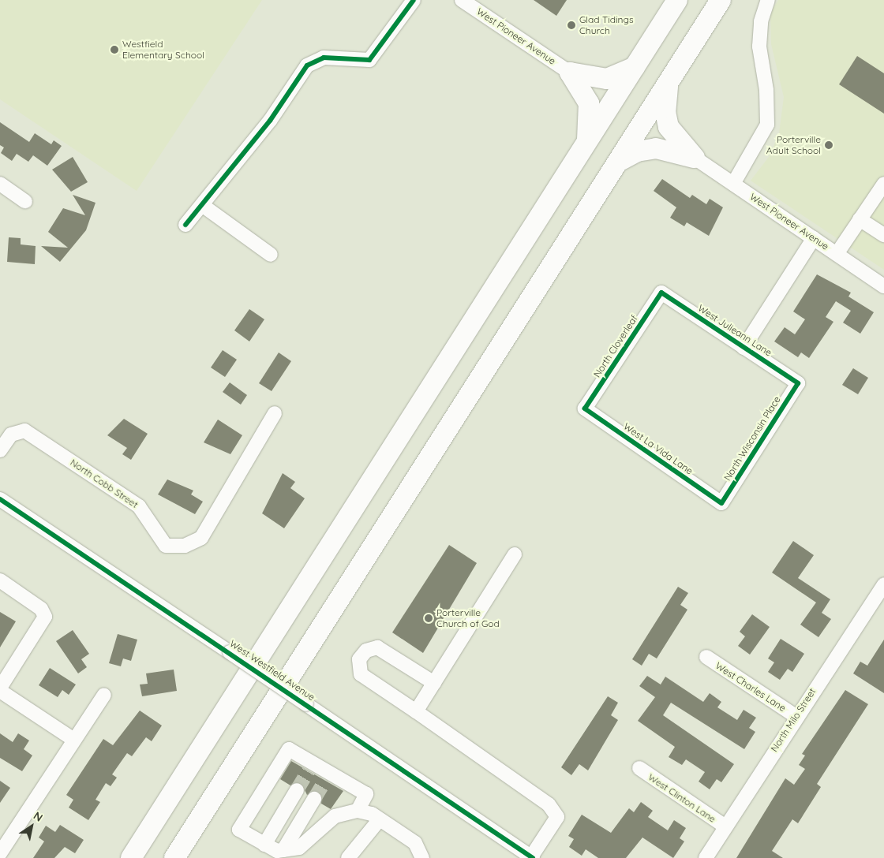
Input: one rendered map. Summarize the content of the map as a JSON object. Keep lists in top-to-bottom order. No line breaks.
{"streets":{"street":["West Pioneer Avenue","West Julieann Lane","North Cloverleaf","North Wisconsin Place","West La Vida Lane","North Cobb Street","West Westfield Avenue","West Charles Lane","North Milo Street","West Clinton Lane"]},"crossings":[["West Julieann Lane","North Cloverleaf"],["West Julieann Lane","North Wisconsin Place"],["North Cloverleaf","West La Vida Lane"],["North Wisconsin Place","West La Vida Lane"],["West Charles Lane","North Milo Street"],["North Milo Street","West Clinton Lane"]],"places":["Glad Tidings Church","Westfield Elementary School","Porterville Adult School","Porterville Church of God"],"north":"top right"}
